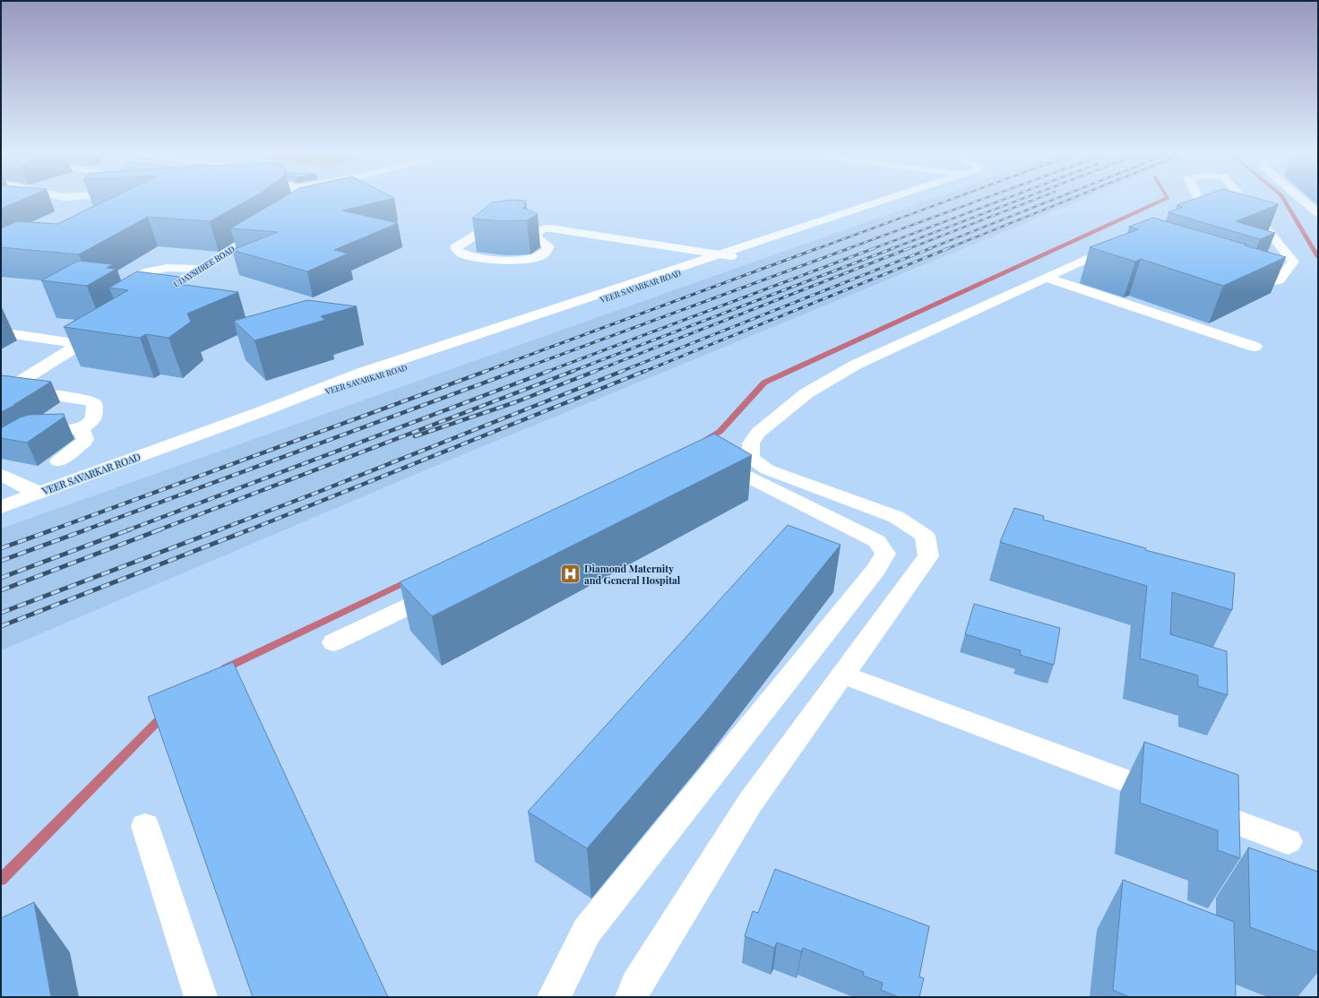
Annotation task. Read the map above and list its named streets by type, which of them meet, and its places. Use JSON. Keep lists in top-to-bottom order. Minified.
{"streets":{"street":["UDAYSHREE ROAD","VEER SAVARKAR ROAD"]},"places":{"hospital":["Diamond Maternity and General Hospital"]}}
